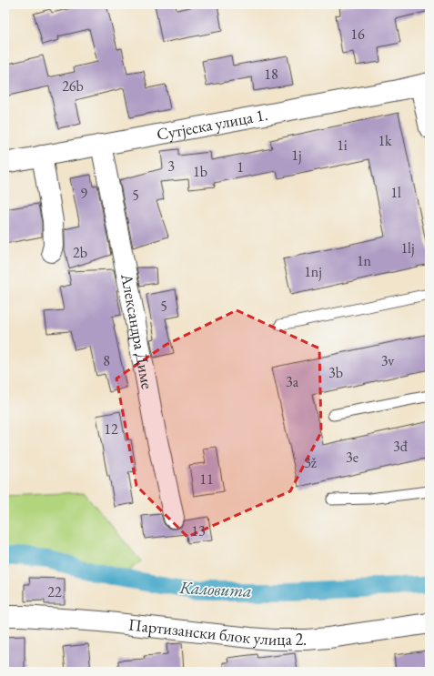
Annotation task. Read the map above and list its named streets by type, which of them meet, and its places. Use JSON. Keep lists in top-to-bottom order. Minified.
{"streets":{"street":["Сутјеска улица 1.","Александра Диме","Партизански блок улица 2."]},"crossings":[["Сутјеска улица 1.","Александра Диме"]],"water":["Каловита"],"house_numbers":["16","18","26b","1k","1i","1j","3","1","1b","1l","9","5","1lj","2b","1n","1nj","5","8","3v","3b","3a","12","3đ","3e","3ž","11","13","22"]}
